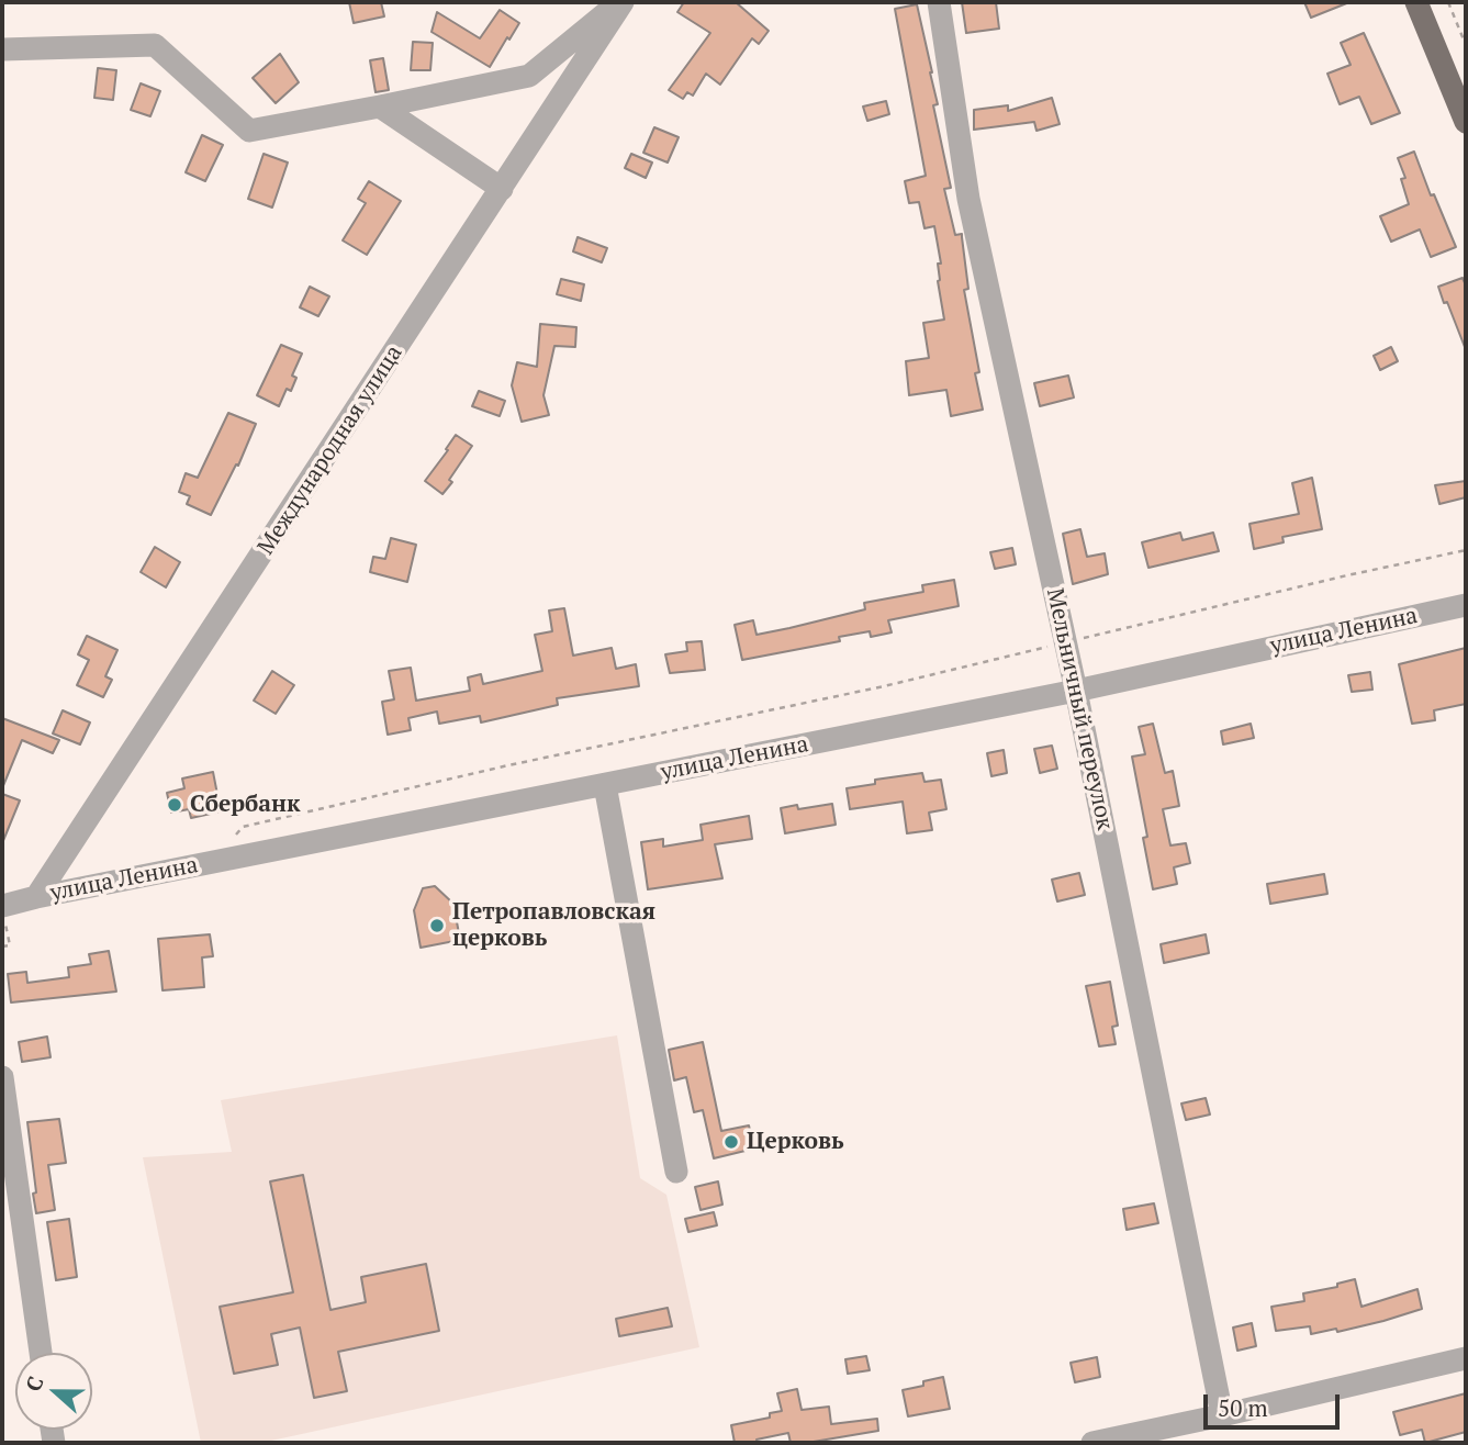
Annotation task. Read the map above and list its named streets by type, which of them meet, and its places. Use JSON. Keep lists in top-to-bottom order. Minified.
{"streets":{"street":["Международная улица","улица Ленина","Мельничный переулок"]},"crossings":[["Международная улица","улица Ленина"],["улица Ленина","Мельничный переулок"]],"places":["Сбербанк","Петропавловская церковь","Церковь"],"scale_bar":"50 m","north":"left"}
